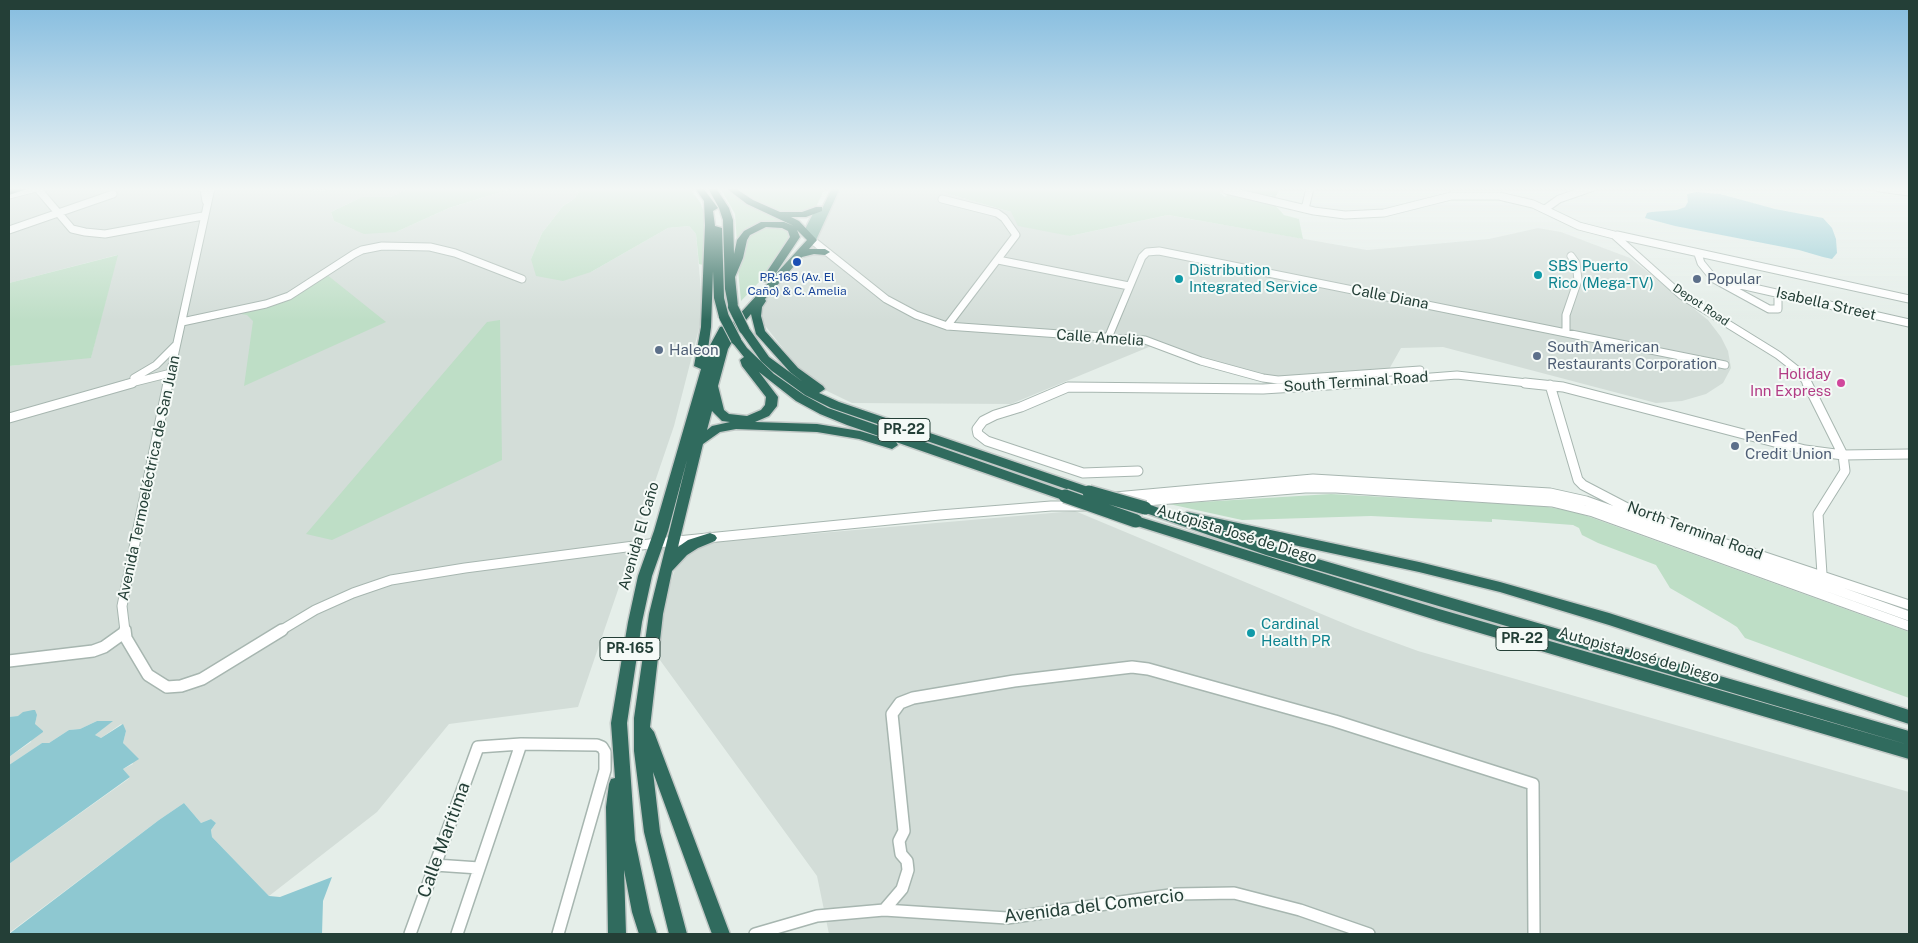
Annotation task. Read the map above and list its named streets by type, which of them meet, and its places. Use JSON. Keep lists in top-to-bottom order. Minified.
{"streets":{"highway":["PR-22","Autopista José de Diego","Avenida El Caño","PR-165"],"street":["Calle Diana","Isabella Street","Depot Road","Calle Amelia","South Terminal Road","Avenida Termoeléctrica de San Juan","North Terminal Road","Calle Marítima","Avenida del Comercio"]},"crossings":[["Calle Diana","Calle Amelia"],["Depot Road","South Terminal Road"],["Calle Amelia","Avenida El Caño"],["South Terminal Road","North Terminal Road"],["Avenida Termoeléctrica de San Juan","Avenida El Caño"]],"places":["PR-165 (Av. El Caño) & C. Amelia","SBS Puerto Rico (Mega-TV)","Distribution Integrated Service","Popular","Haleon","South American Restaurants Corporation","Holiday Inn Express","PenFed Credit Union","Cardinal Health PR"]}
